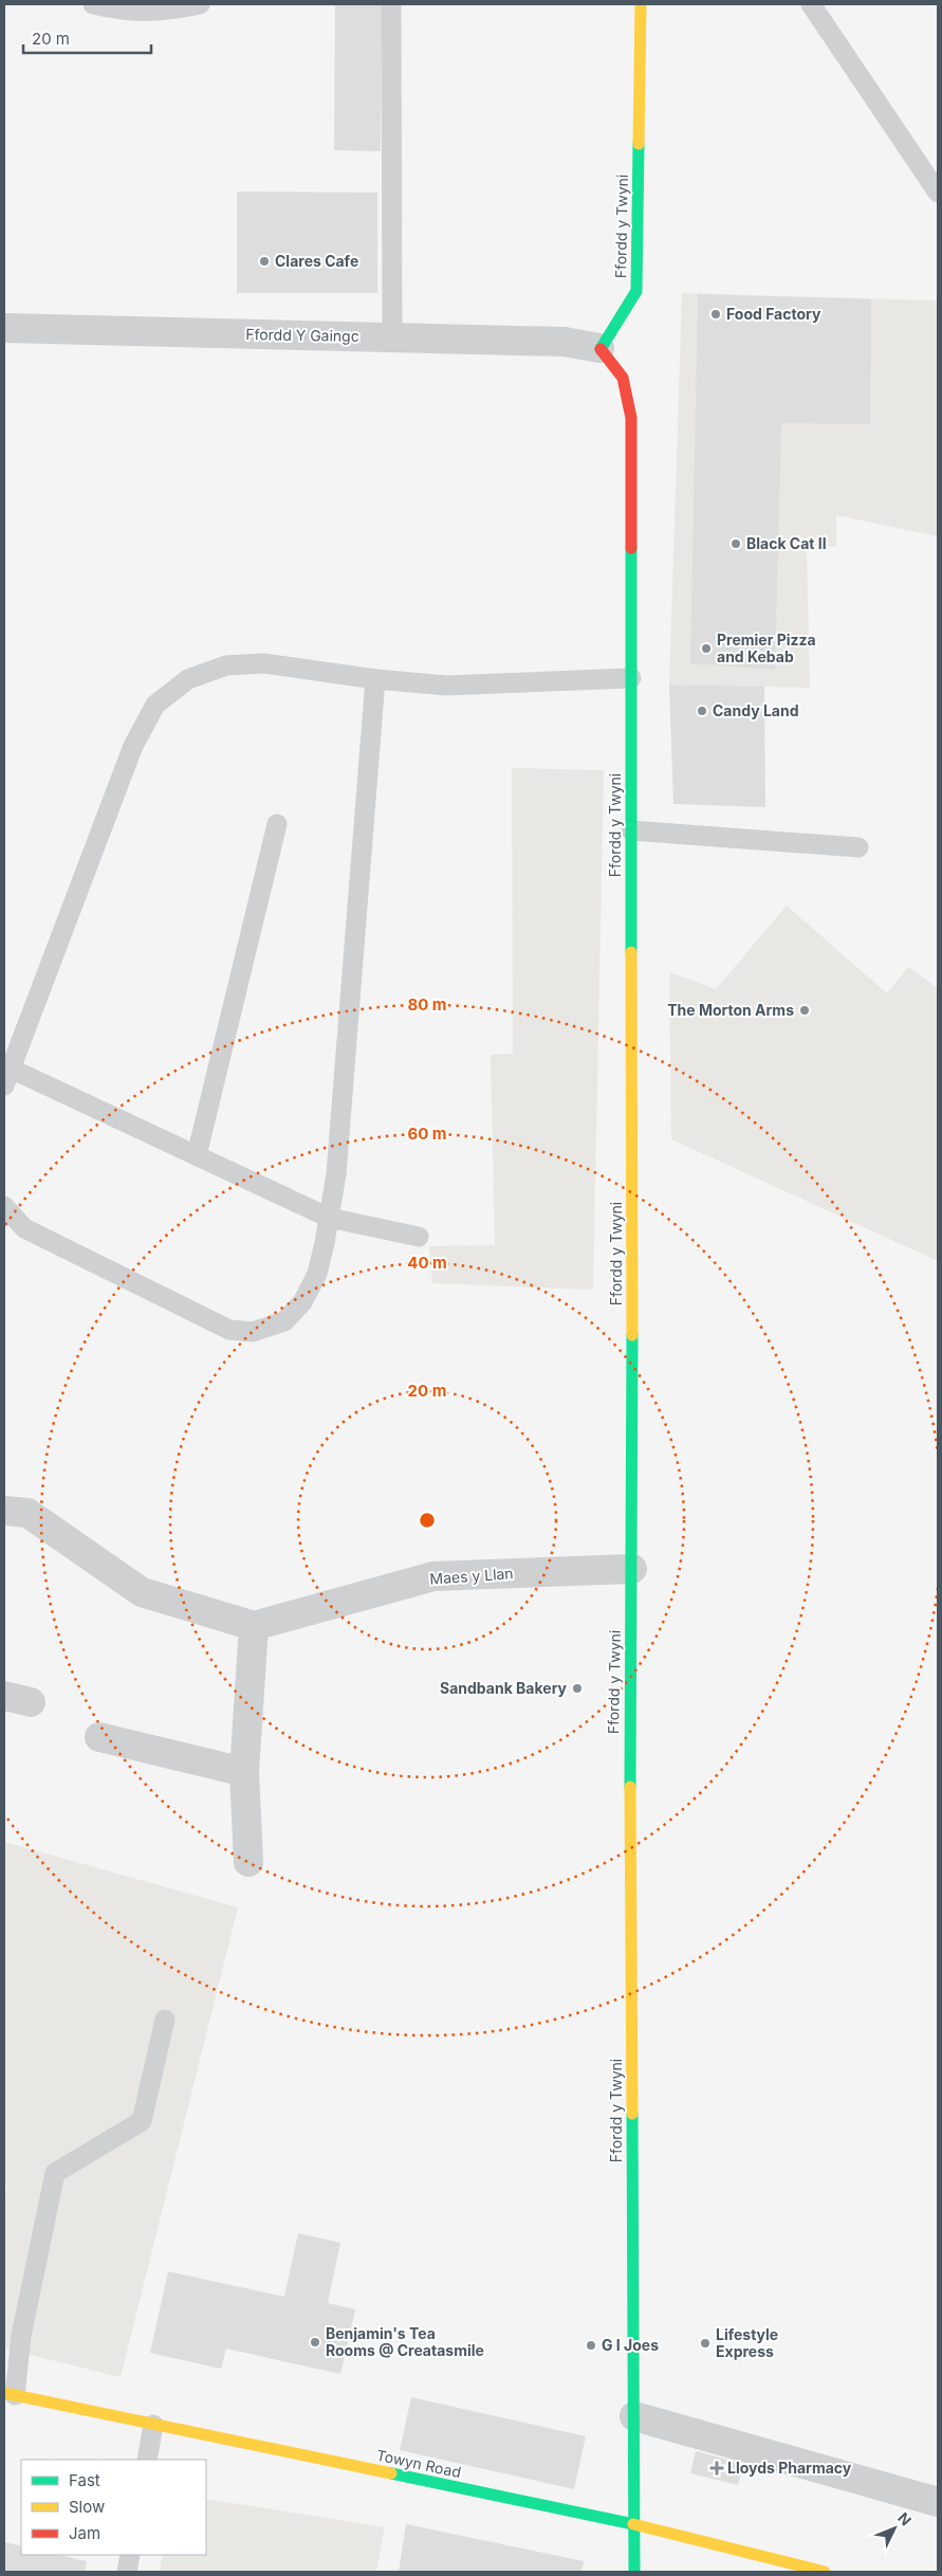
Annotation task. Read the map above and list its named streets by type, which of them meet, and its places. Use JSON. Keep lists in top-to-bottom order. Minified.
{"streets":{"street":["Ffordd y Twyni","Ffordd Y Gaingc","Maes y Llan","Towyn Road"]},"crossings":[["Ffordd y Twyni","Ffordd Y Gaingc"],["Ffordd y Twyni","Maes y Llan"],["Ffordd y Twyni","Towyn Road"]],"places":{"other":["Clares Cafe","Food Factory","Black Cat II","Premier Pizza and Kebab","Candy Land","The Morton Arms","Sandbank Bakery","Benjamin's Tea Rooms @ Creatasmile","Lifestyle Express","G I Joes"],"health":["Lloyds Pharmacy"]},"legend":["Fast","Slow","Jam"],"scale_bar":"20 m","north":"top right","rings":["80 m","60 m","40 m","20 m"]}
